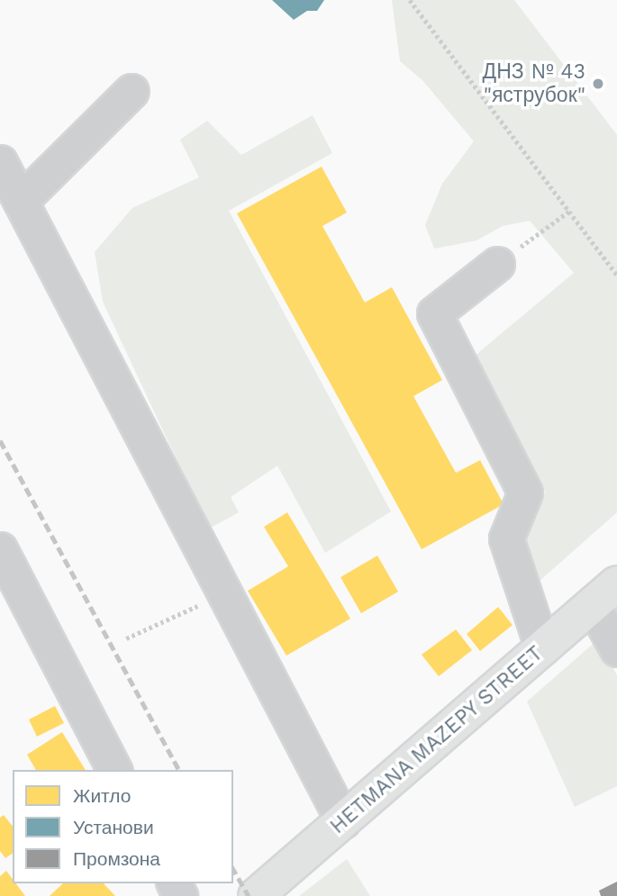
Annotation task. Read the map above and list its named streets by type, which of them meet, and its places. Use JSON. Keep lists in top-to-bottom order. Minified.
{"streets":{"main road":["HETMANA MAZEPY STREET"]},"places":["ДНЗ № 43 \"яструбок\""],"legend":["Житло","Установи","Промзона"]}
